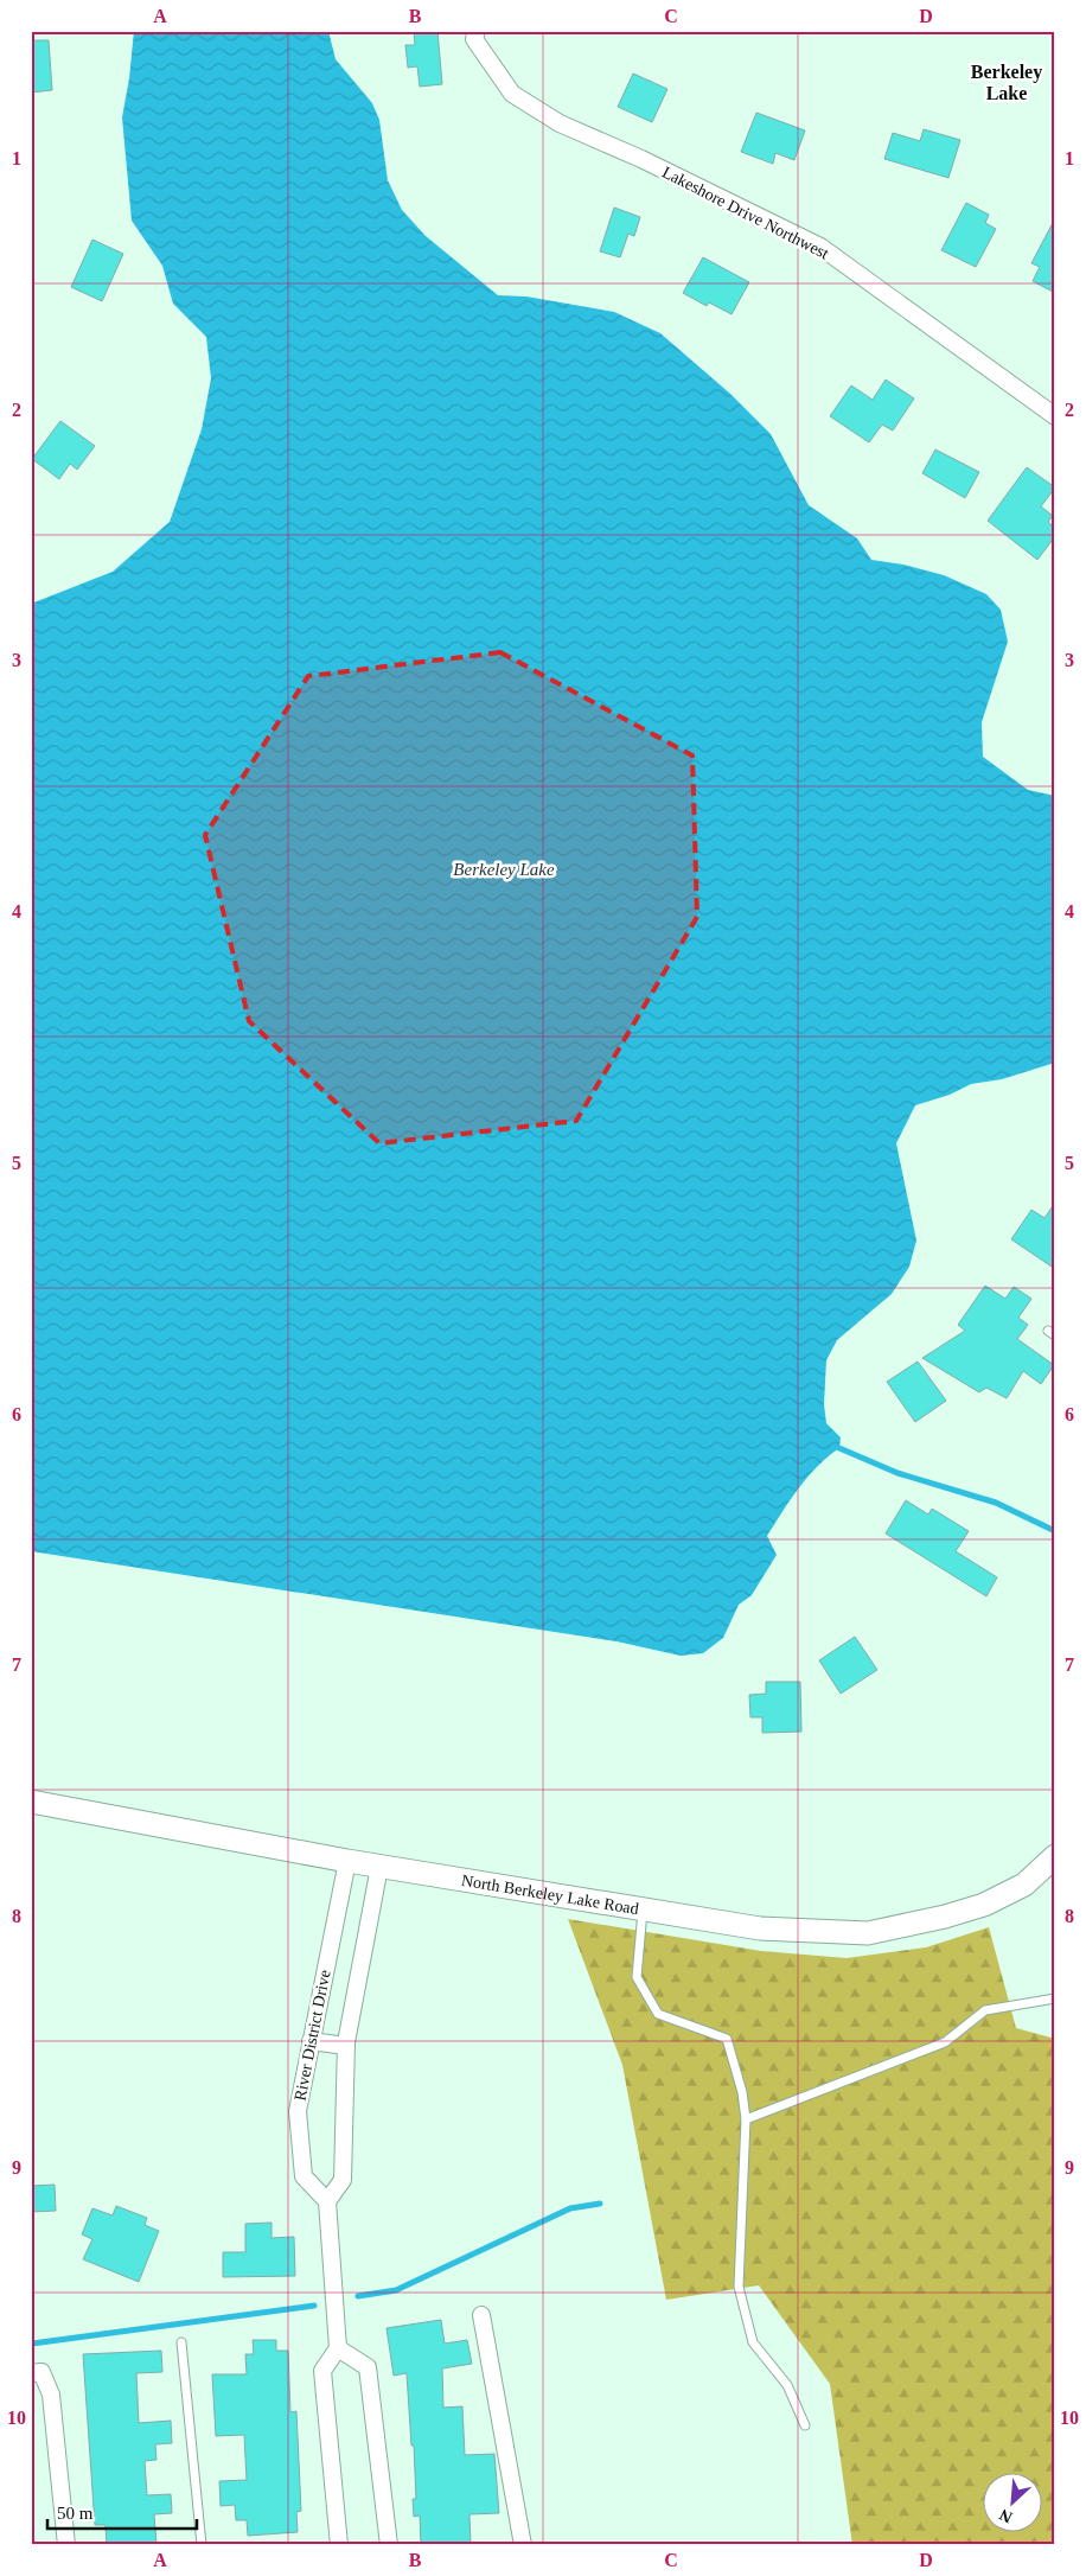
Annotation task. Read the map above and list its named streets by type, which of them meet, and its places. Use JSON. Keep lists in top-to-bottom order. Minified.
{"streets":{"street":["Lakeshore Drive Northwest","North Berkeley Lake Road","River District Drive"]},"crossings":[["North Berkeley Lake Road","River District Drive"]],"districts":["Berkeley Lake"],"water":["Berkeley Lake"],"scale_bar":"50 m","north":"bottom left","grid":{"columns":["A","B","C","D"],"rows":["1","2","3","4","5","6","7","8","9","10"]}}
